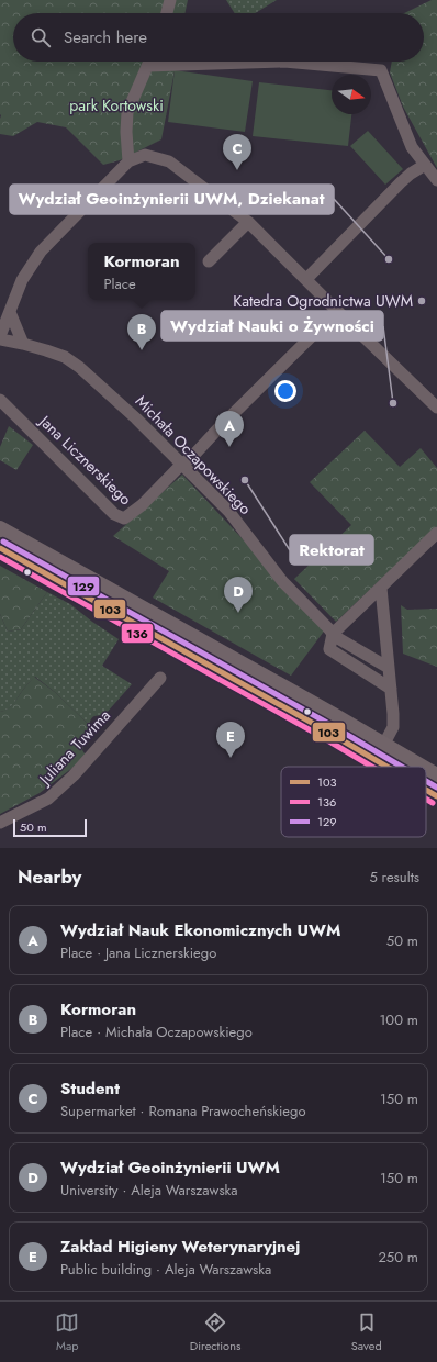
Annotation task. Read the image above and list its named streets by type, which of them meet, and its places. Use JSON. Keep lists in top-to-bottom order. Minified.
{"streets":{"street":["Michała Oczapowskiego","Jana Licznerskiego","Juliana Tuwima"]},"crossings":[["Michała Oczapowskiego","Jana Licznerskiego"]],"parks":["park Kortowski"],"places":["Wydział Geoinżynierii UWM, Dziekanat","Katedra Ogrodnictwa UWM","Wydział Nauki o Żywności","Rektorat"],"lines":["transit line 129","transit line 103","transit line 136"],"legend":["103","136","129"],"scale_bar":"50 m","north":"right","page":{"search":"Search here","pins":["C","B","A","D","E"],"popup":["Kormoran","Place"],"scale":"50 m","heading":["Nearby","5 results"],"list":[{"mark":"A","name":"Wydział Nauk Ekonomicznych UWM","note":"Place · Jana Licznerskiego","value":"50 m"},{"mark":"B","name":"Kormoran","note":"Place · Michała Oczapowskiego","value":"100 m"},{"mark":"C","name":"Student","note":"Supermarket · Romana Prawocheńskiego","value":"150 m"},{"mark":"D","name":"Wydział Geoinżynierii UWM","note":"University · Aleja Warszawska","value":"150 m"},{"mark":"E","name":"Zakład Higieny Weterynaryjnej","note":"Public building · Aleja Warszawska","value":"250 m"}],"nav":["Map","Directions","Saved"]}}
